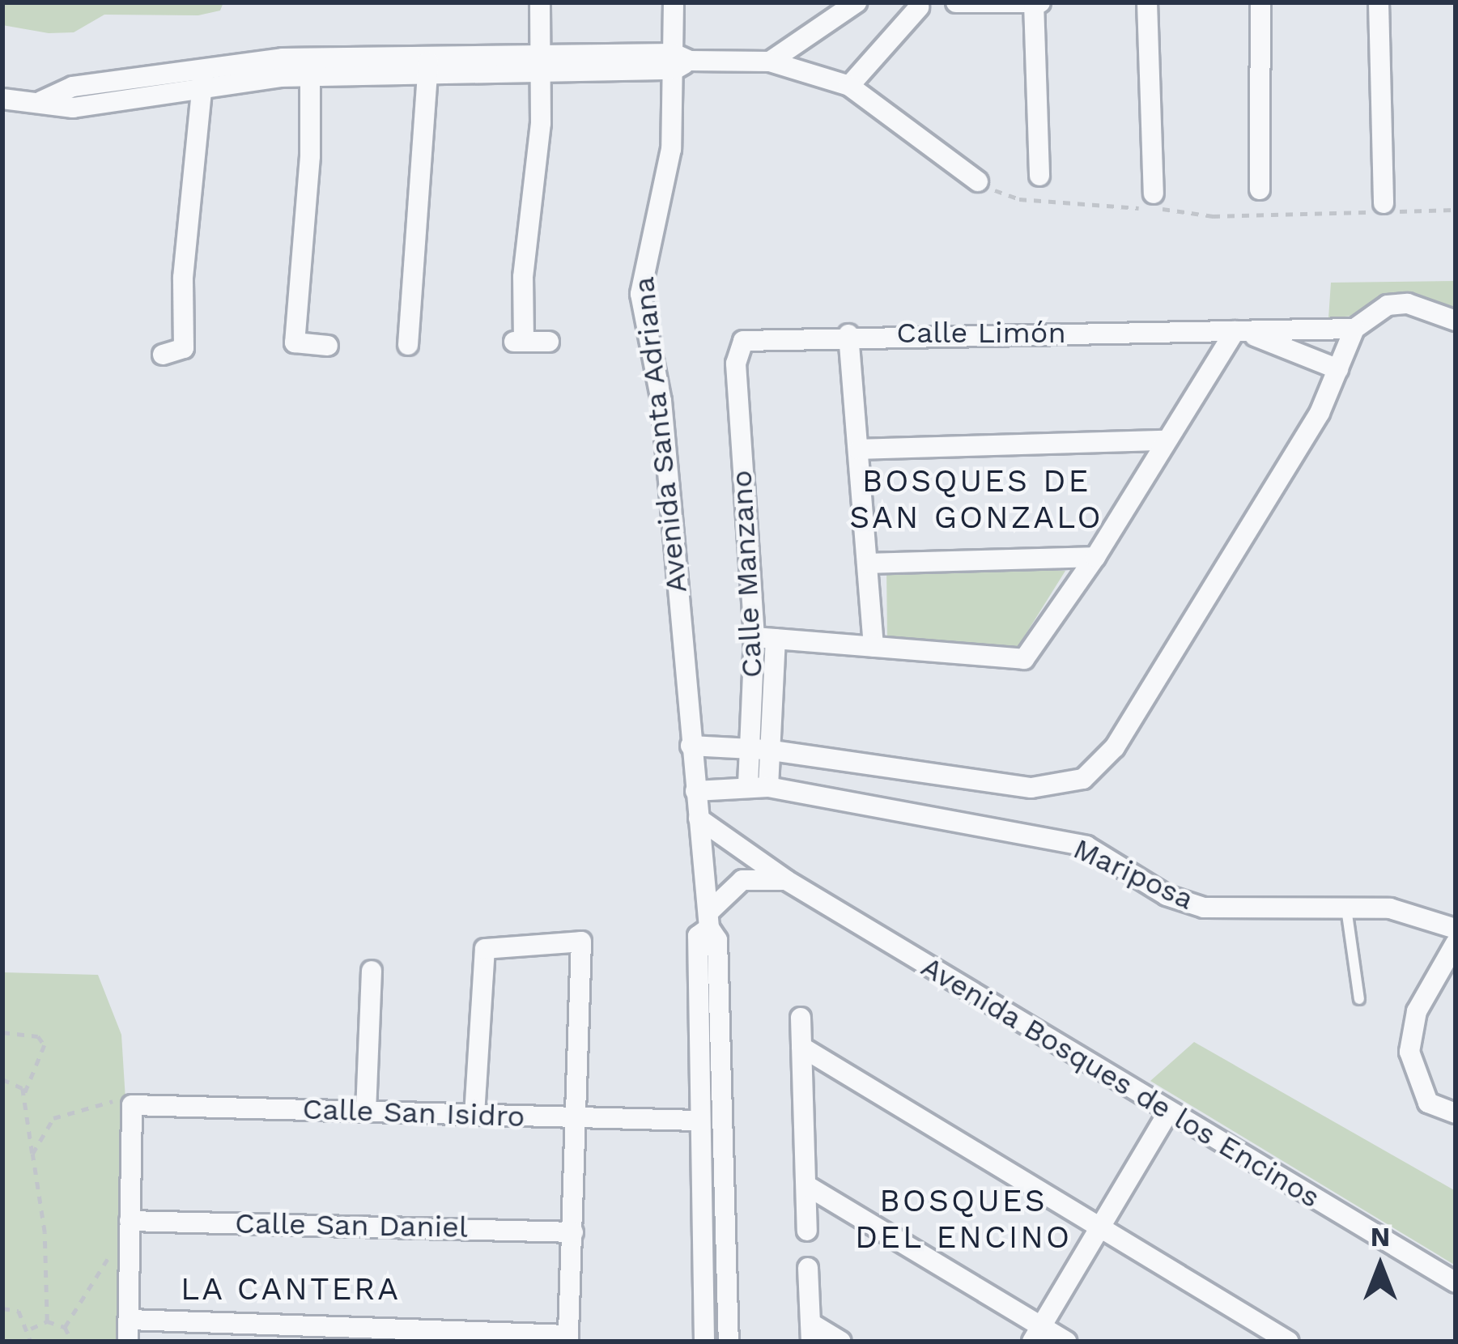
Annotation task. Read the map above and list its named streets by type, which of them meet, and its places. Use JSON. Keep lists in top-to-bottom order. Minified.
{"streets":{"street":["Calle Limón","Avenida Santa Adriana","Calle Manzano","Mariposa","Avenida Bosques de los Encinos","Calle San Isidro","Calle San Daniel"]},"crossings":[["Calle Limón","Calle Manzano"],["Avenida Santa Adriana","Mariposa"],["Avenida Santa Adriana","Avenida Bosques de los Encinos"],["Avenida Santa Adriana","Calle San Isidro"],["Calle Manzano","Mariposa"]],"districts":["BOSQUES DE SAN GONZALO","BOSQUES DEL ENCINO","LA CANTERA"],"north":"top"}
